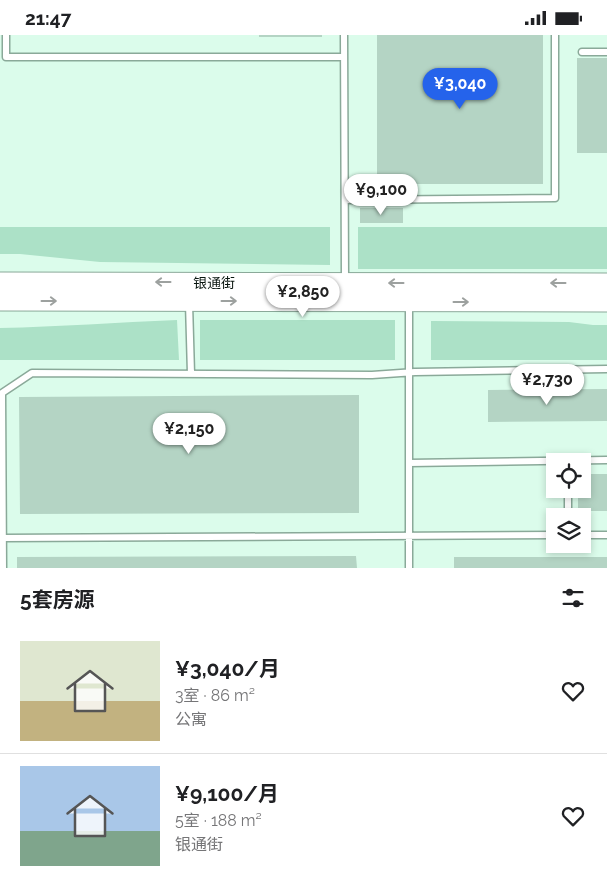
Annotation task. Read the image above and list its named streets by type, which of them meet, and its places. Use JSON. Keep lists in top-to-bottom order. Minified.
{"streets":{"street":["银通街"]},"page":{"status":"21:47","price":["¥3,040","¥9,100","¥2,850","¥2,730","¥2,150"],"heading":"5套房源","list":[{"name":"¥3,040/月","note":"3室 · 86 m² · 公寓"},{"name":"¥9,100/月","note":"5室 · 188 m² · 银通街"}]}}
